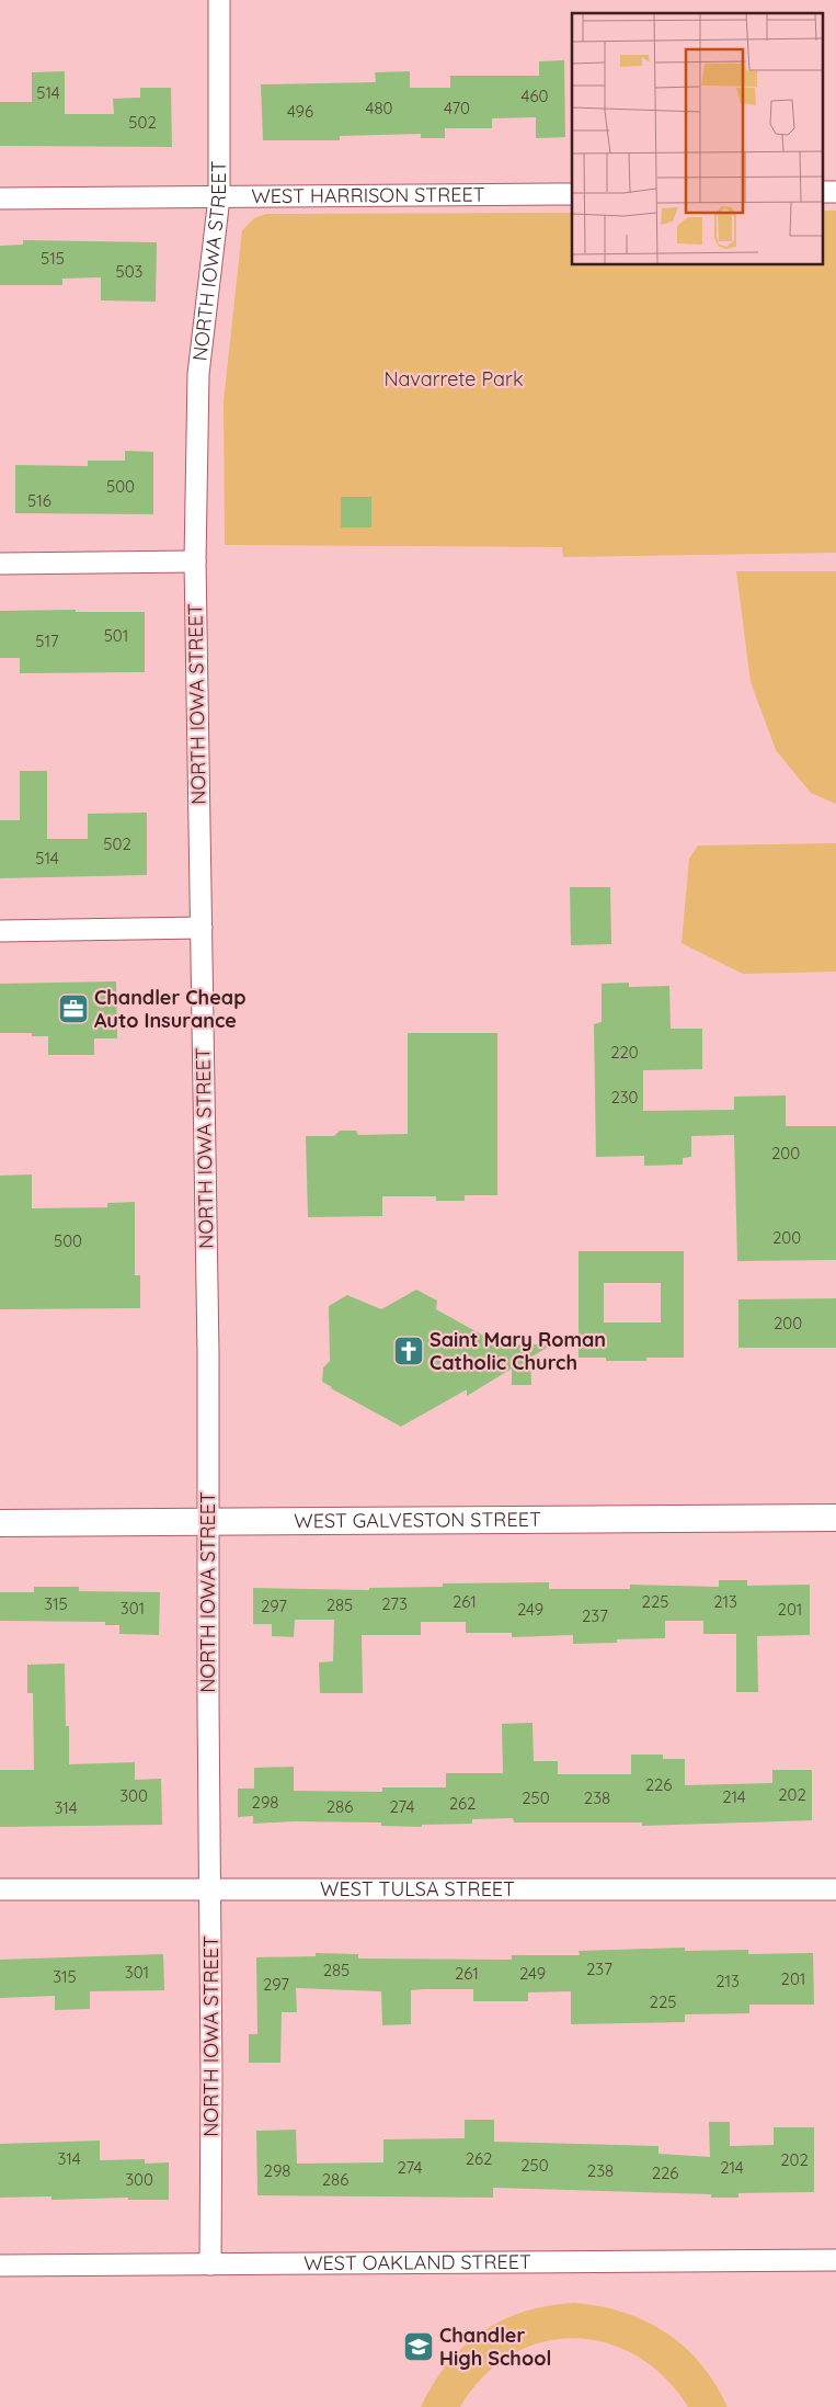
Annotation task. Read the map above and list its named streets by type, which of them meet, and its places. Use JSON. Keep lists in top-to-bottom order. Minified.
{"streets":{"street":["WEST HARRISON STREET","NORTH IOWA STREET","WEST GALVESTON STREET","WEST TULSA STREET","WEST OAKLAND STREET"]},"crossings":[["WEST HARRISON STREET","NORTH IOWA STREET"],["NORTH IOWA STREET","WEST GALVESTON STREET"],["NORTH IOWA STREET","WEST TULSA STREET"],["NORTH IOWA STREET","WEST OAKLAND STREET"]],"parks":["Navarrete Park"],"places":{"office":["Chandler Cheap Auto Insurance"],"church":["Saint Mary Roman Catholic Church"],"school or university":["Chandler High School"]},"house_numbers":["514","460","480","470","496","502","515","503","500","516","501","517","502","514","220","230","200","200","500","200","261","225","213","315","273","285","297","301","249","201","237","226","202","300","214","250","238","298","262","286","274","314","237","285","301","261","249","315","201","213","297","225","314","262","202","250","274","214","298","238","226","300","286"]}
